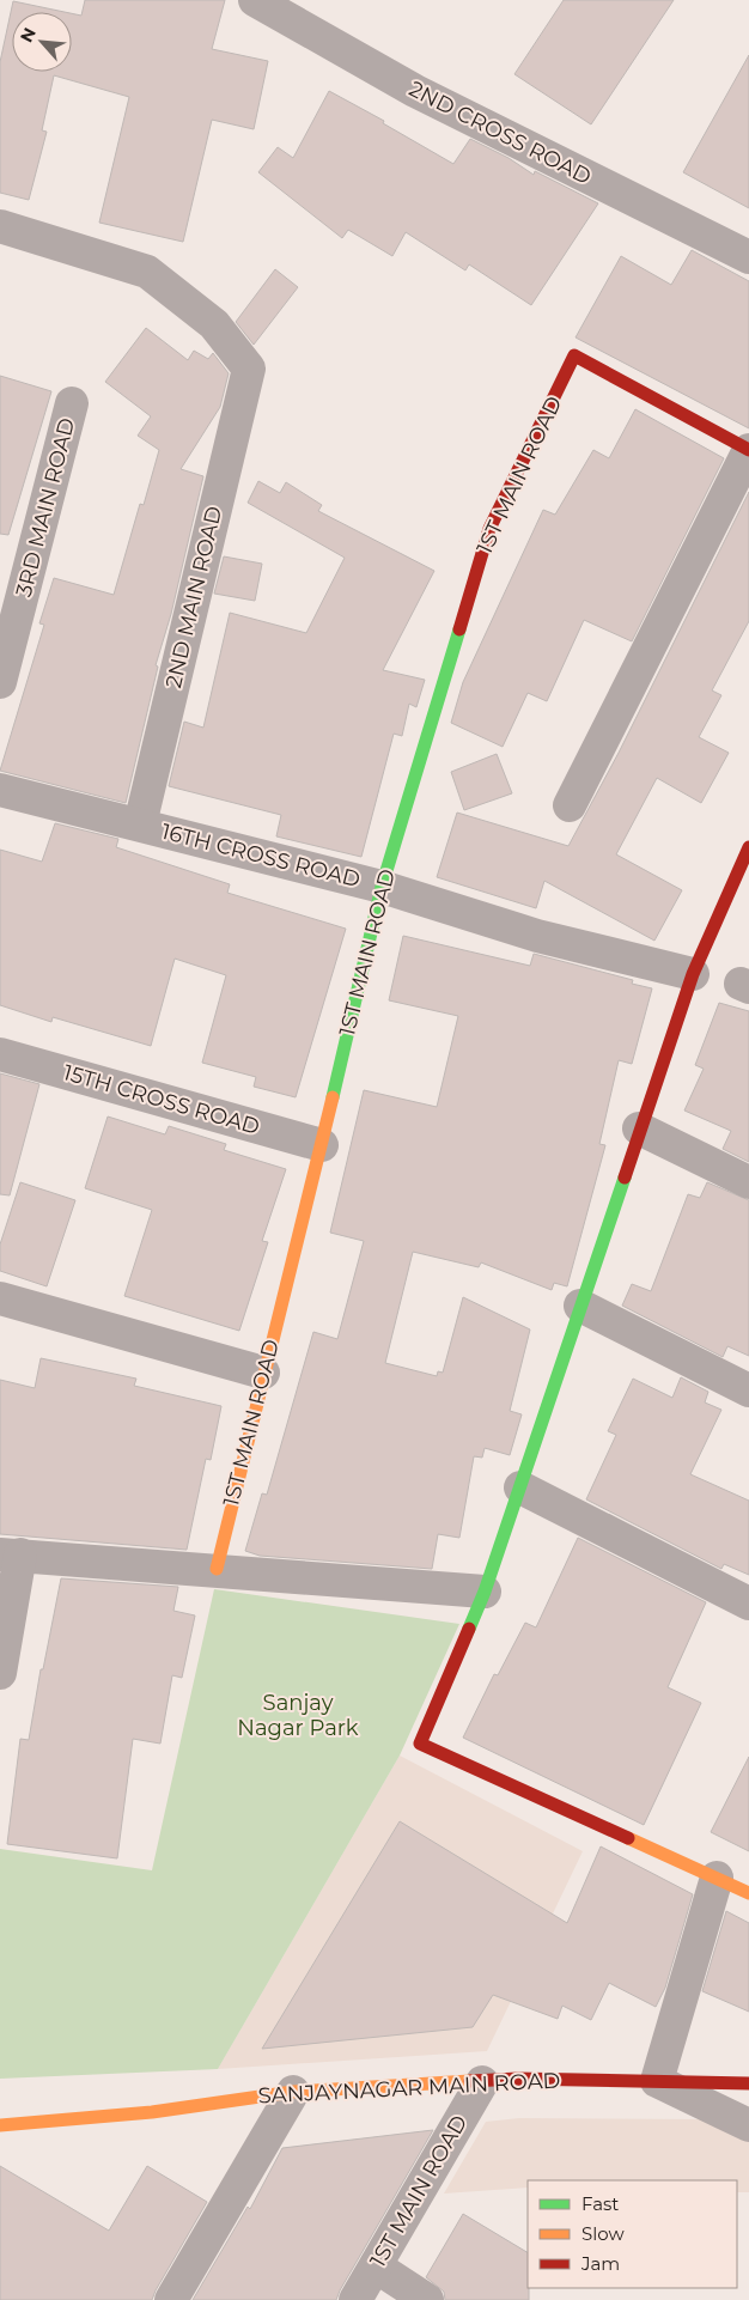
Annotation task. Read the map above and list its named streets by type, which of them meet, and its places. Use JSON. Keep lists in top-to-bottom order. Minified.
{"streets":{"street":["2ND CROSS ROAD","1ST MAIN ROAD","3RD MAIN ROAD","2ND MAIN ROAD","16TH CROSS ROAD","15TH CROSS ROAD","SANJAYNAGAR MAIN ROAD"]},"crossings":[["1ST MAIN ROAD","16TH CROSS ROAD"],["1ST MAIN ROAD","15TH CROSS ROAD"],["1ST MAIN ROAD","SANJAYNAGAR MAIN ROAD"],["2ND MAIN ROAD","16TH CROSS ROAD"]],"parks":["Sanjay Nagar Park"],"legend":["Fast","Slow","Jam"],"north":"top left"}
